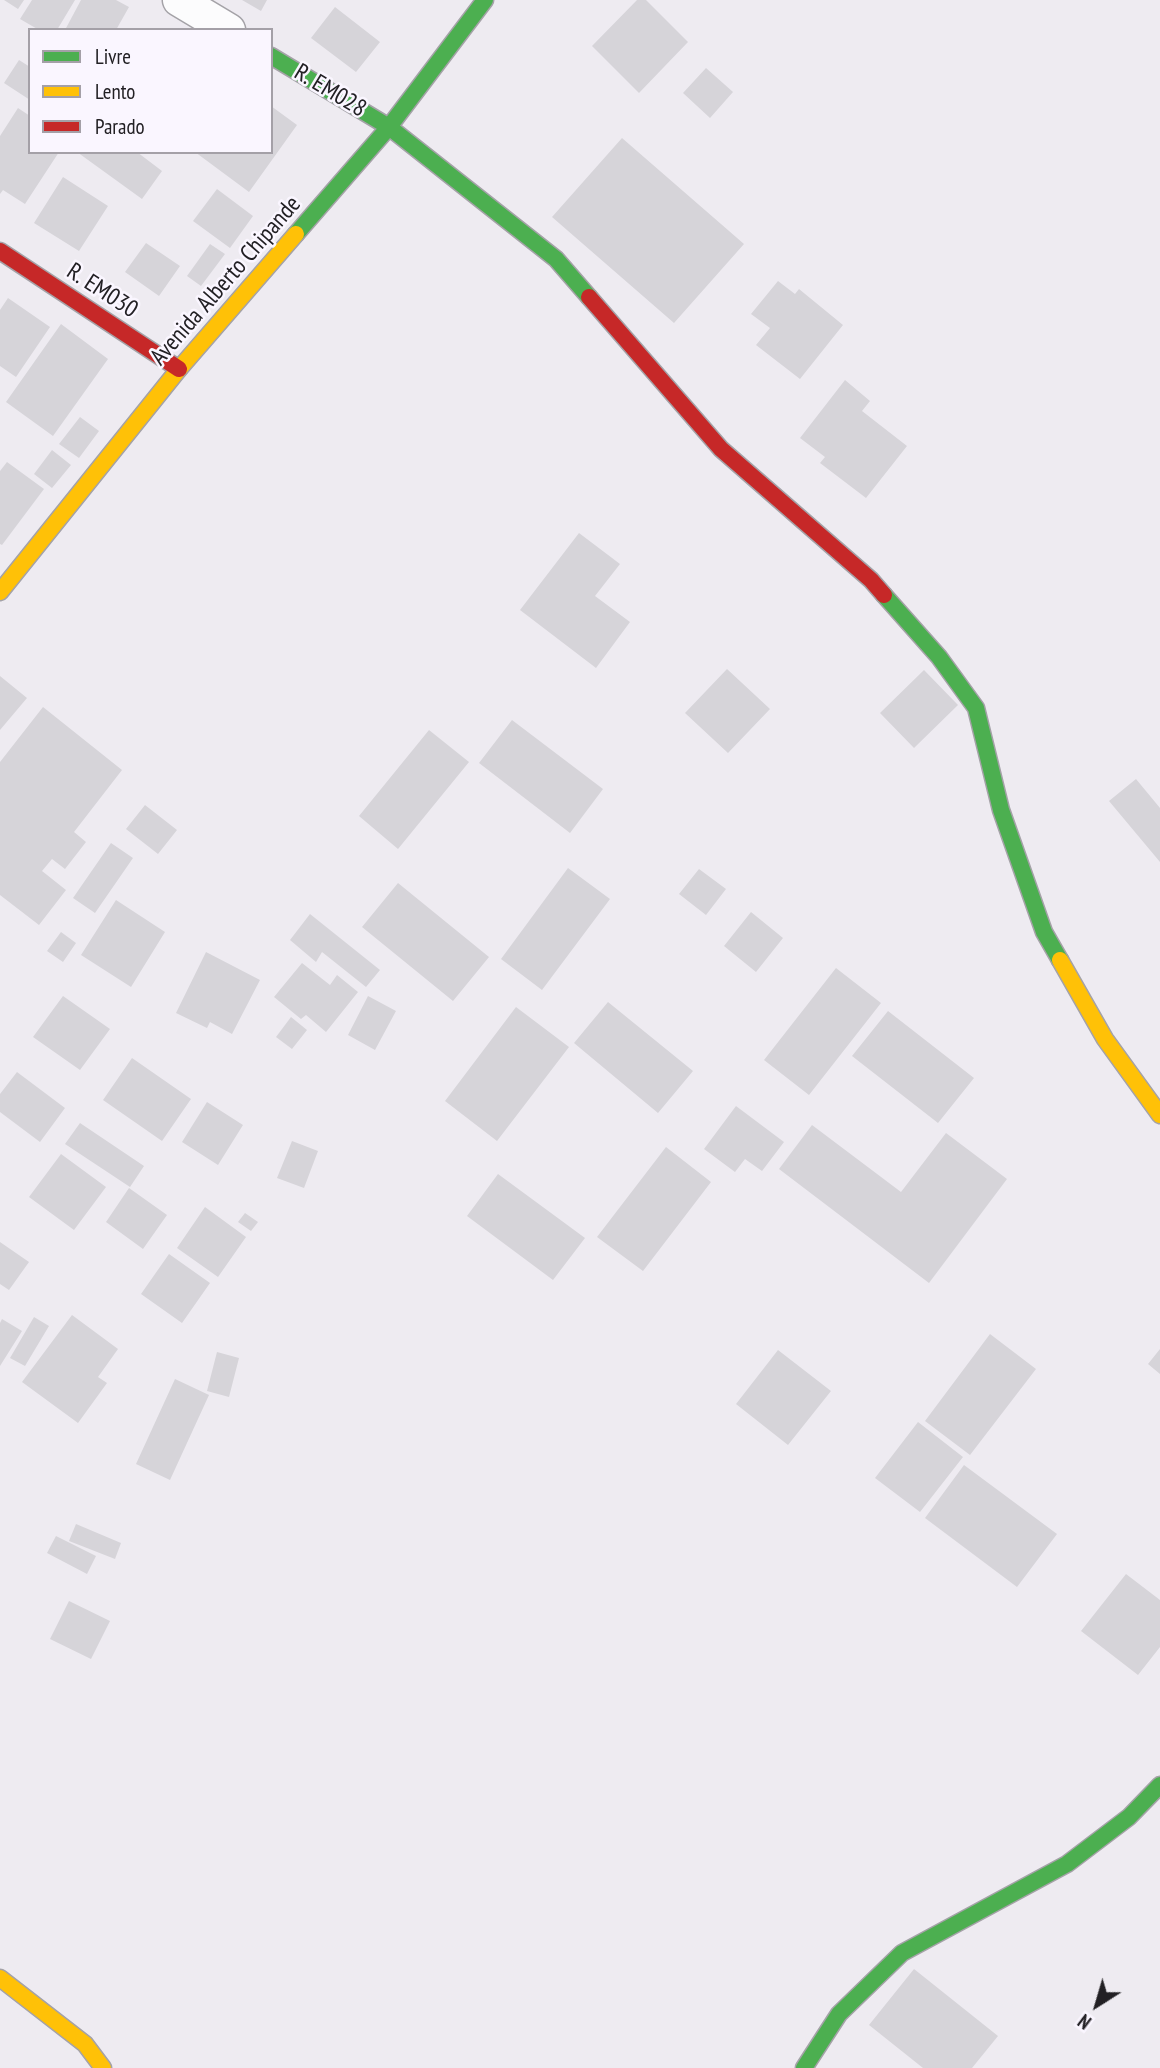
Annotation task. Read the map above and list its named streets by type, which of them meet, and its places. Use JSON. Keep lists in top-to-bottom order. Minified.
{"streets":{"street":["R. EM028","Avenida Alberto Chipande","R. EM030"]},"crossings":[["R. EM028","Avenida Alberto Chipande"],["Avenida Alberto Chipande","R. EM030"]],"legend":["Livre","Lento","Parado"],"north":"bottom left"}
